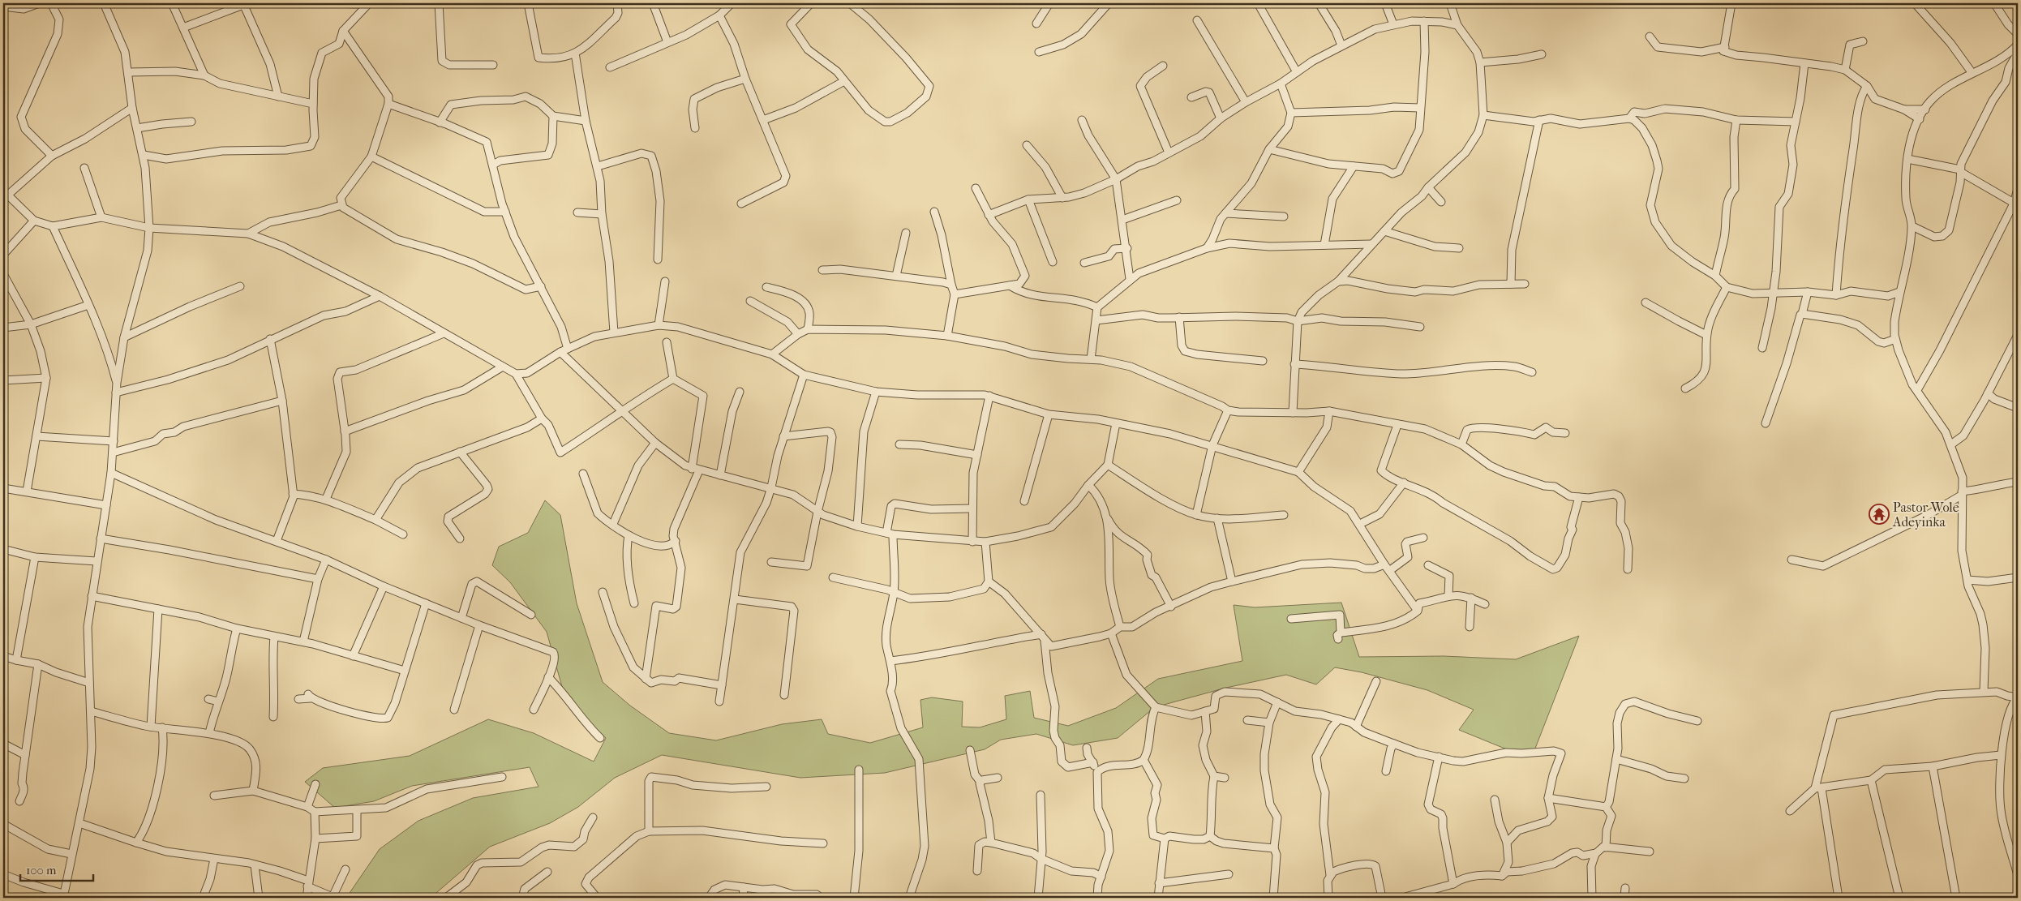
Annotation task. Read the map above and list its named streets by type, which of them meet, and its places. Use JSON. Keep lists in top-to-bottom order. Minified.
{"places":{"temple":["Pastor Wole Adeyinka"]},"scale_bar":"100 m"}
